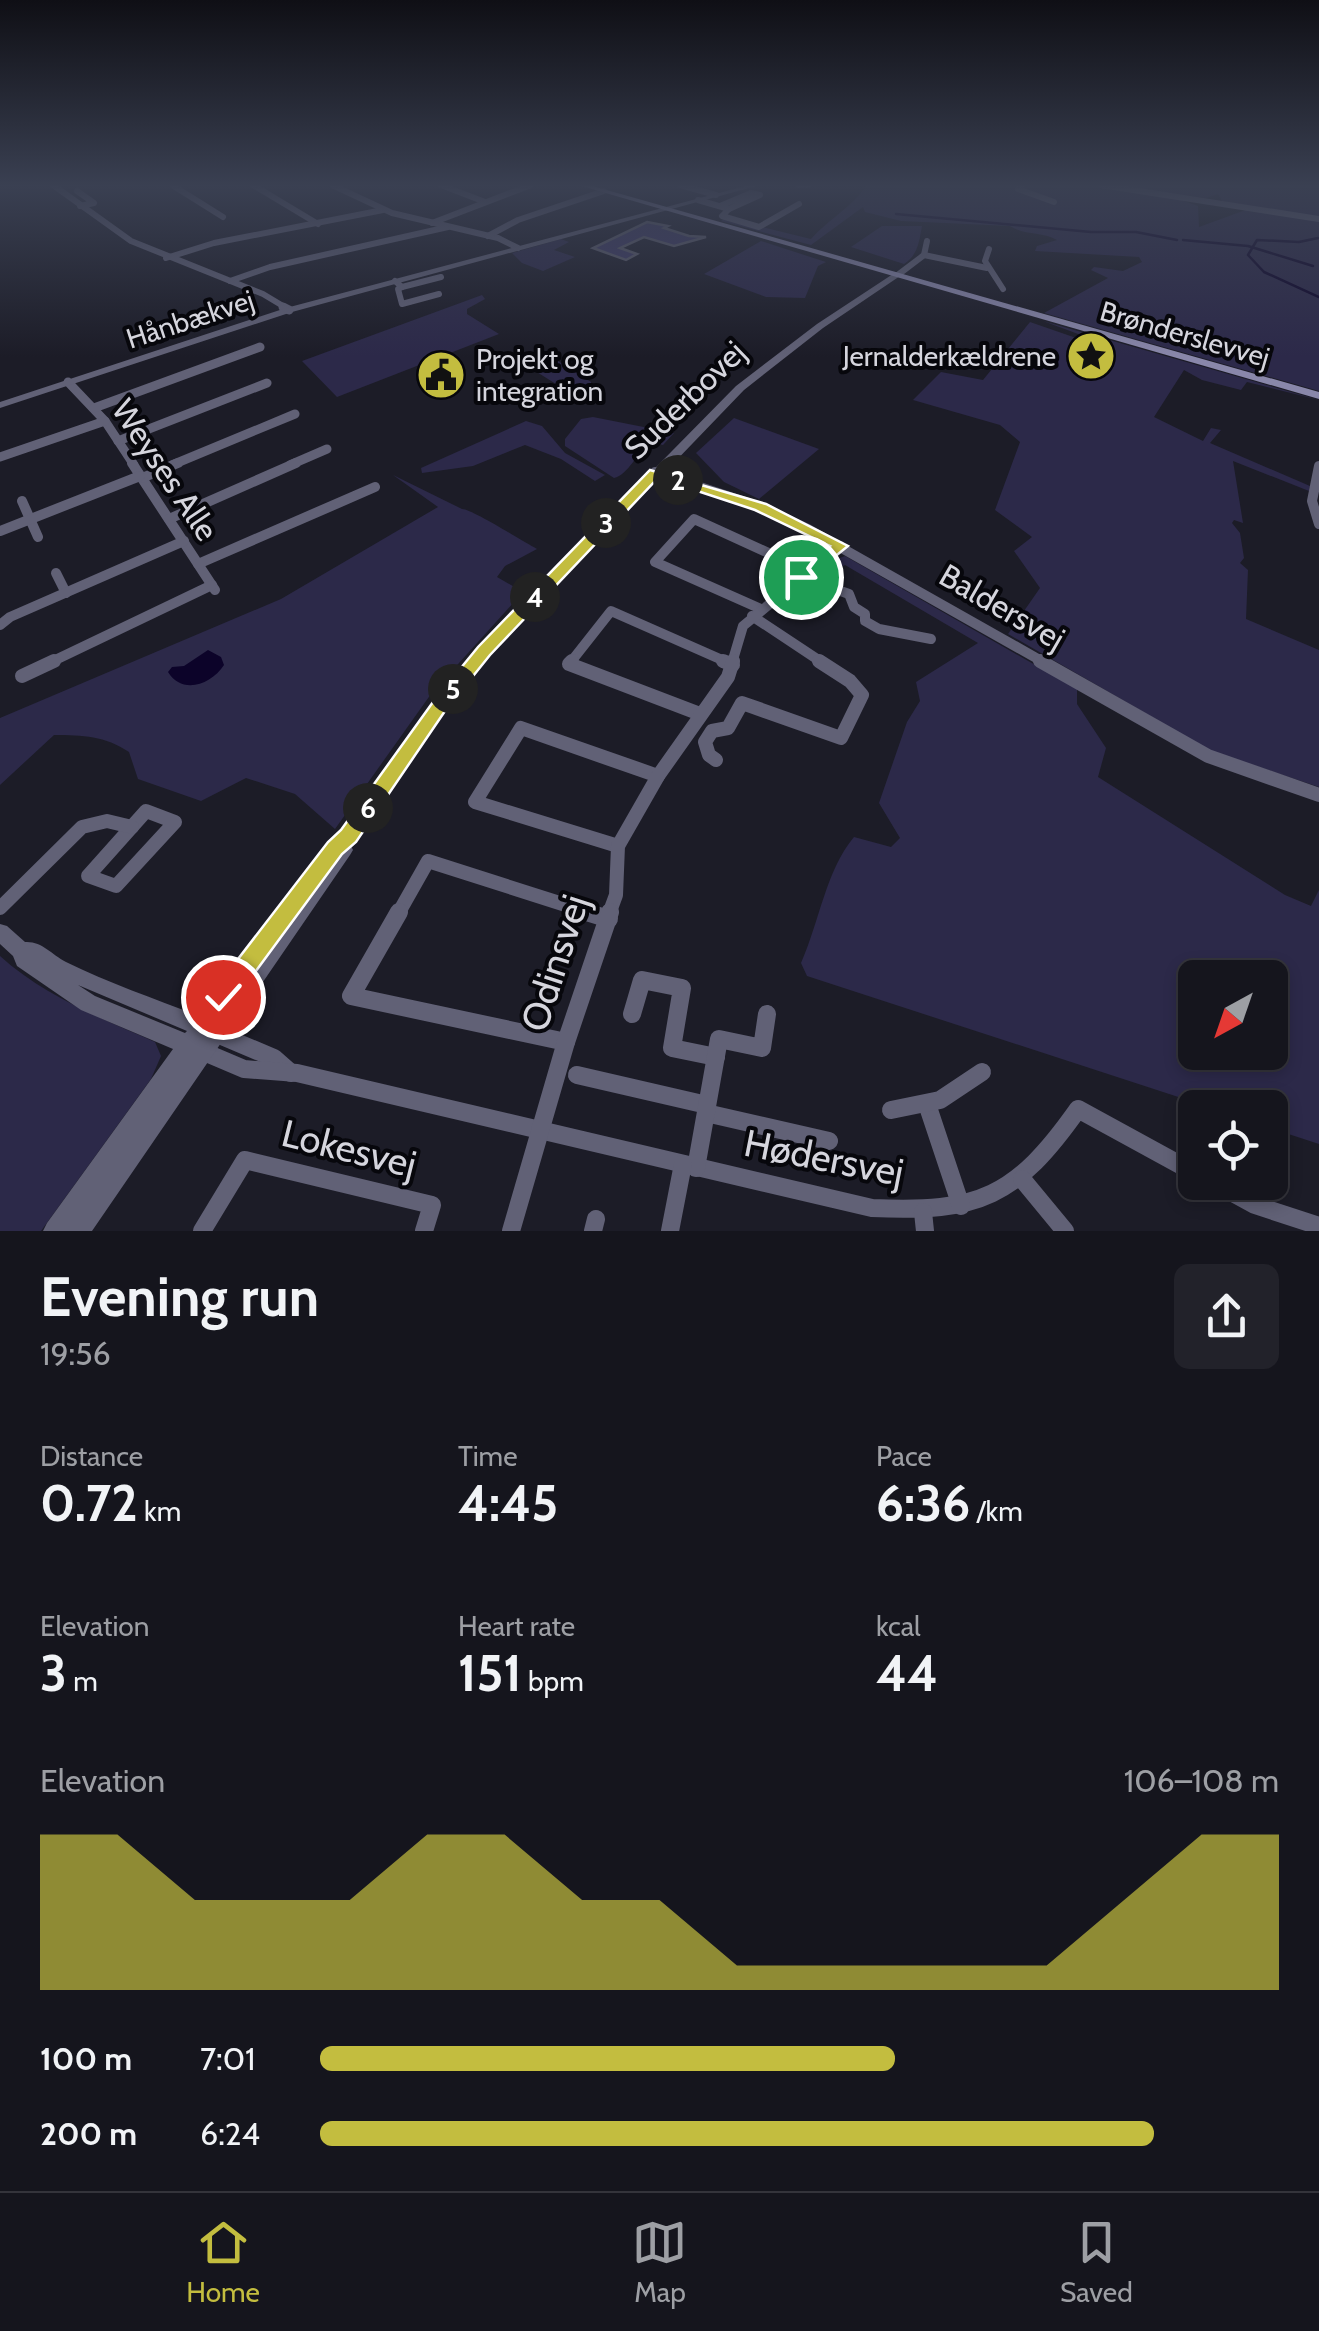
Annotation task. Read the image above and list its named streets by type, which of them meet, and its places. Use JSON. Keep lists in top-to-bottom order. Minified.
{"streets":{"main road":["Brønderslevvej"],"street":["Hånbækvej","Suderbovej","Weyses Alle","Baldersvej","Odinsvej","Lokesvej","Hødersvej"]},"crossings":[["Hånbækvej","Weyses Alle"],["Brønderslevvej","Suderbovej"],["Suderbovej","Baldersvej"],["Suderbovej","Hødersvej"],["Baldersvej","Odinsvej"],["Odinsvej","Hødersvej"]],"places":{"place":["Jernalderkældrene"],"public building":["Projekt og integration"]},"north":"bottom left","page":{"pins":["2","3","4","5","6"],"heading":["Evening run","19:56"],"stats":[["Distance","0.72 km"],["Time","4:45"],["Pace","6:36 /km"],["Elevation","3 m"],["Heart rate","151 bpm"],["kcal","44"]],"chart":["Elevation","106–108 m"],"list":[{"name":"100 m","note":"7:01"},{"name":"200 m","note":"6:24"}],"tabs":["Home","Map","Saved"]}}
